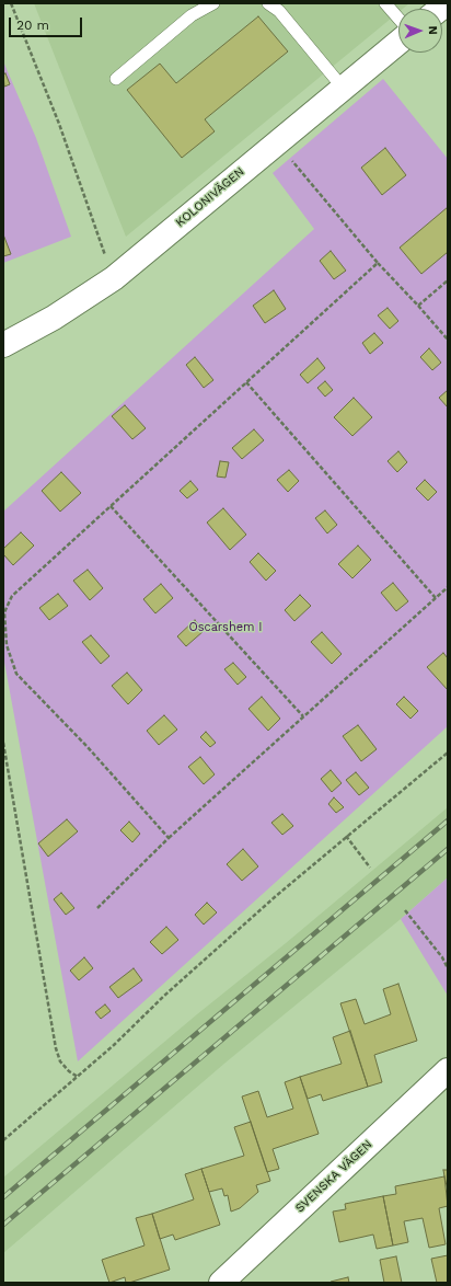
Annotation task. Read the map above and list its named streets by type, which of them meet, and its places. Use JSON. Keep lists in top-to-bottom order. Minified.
{"streets":{"street":["KOLONIVÄGEN","SVENSKA VÄGEN"]},"parks":["Oscarshem I"],"scale_bar":"20 m","north":"right"}
